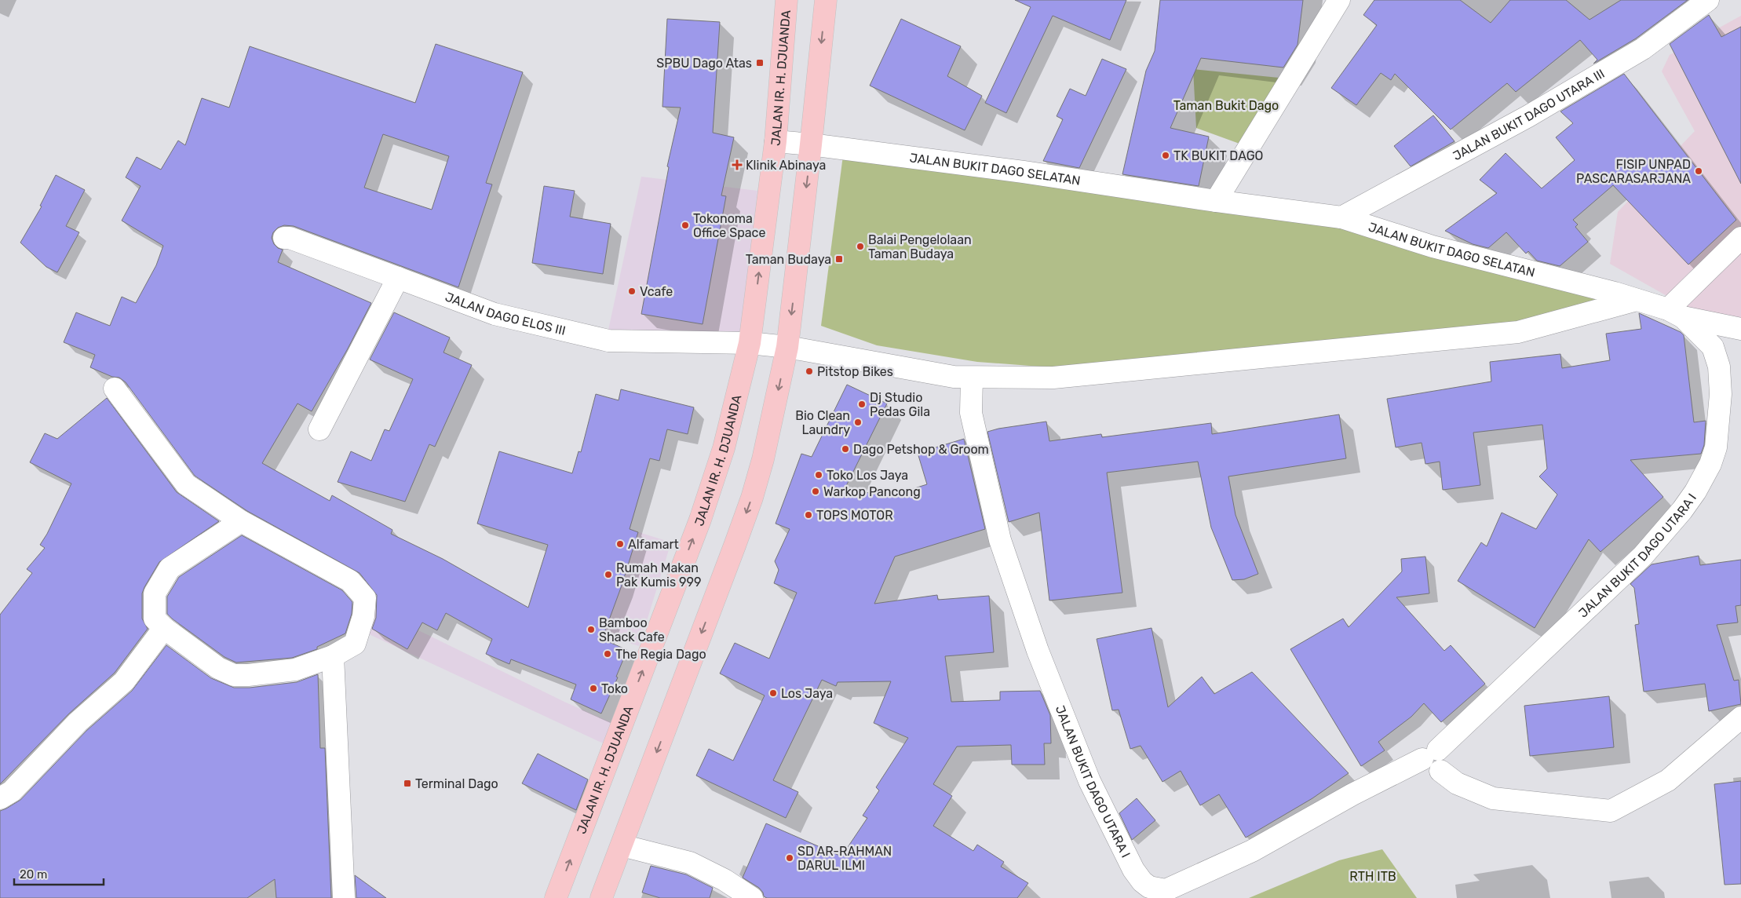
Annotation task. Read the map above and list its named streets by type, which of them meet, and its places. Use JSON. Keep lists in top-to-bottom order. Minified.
{"streets":{"main road":["JALAN IR. H. DJUANDA"],"street":["JALAN BUKIT DAGO UTARA III","JALAN BUKIT DAGO SELATAN","JALAN DAGO ELOS III","JALAN BUKIT DAGO UTARA I"]},"crossings":[["JALAN IR. H. DJUANDA","JALAN BUKIT DAGO SELATAN"],["JALAN IR. H. DJUANDA","JALAN DAGO ELOS III"],["JALAN BUKIT DAGO UTARA III","JALAN BUKIT DAGO SELATAN"],["JALAN BUKIT DAGO SELATAN","JALAN DAGO ELOS III"],["JALAN BUKIT DAGO SELATAN","JALAN BUKIT DAGO UTARA I"],["JALAN DAGO ELOS III","JALAN BUKIT DAGO UTARA I"]],"parks":["Taman Bukit Dago","RTH ITB"],"places":{"transit":["SPBU Dago Atas","Taman Budaya","Terminal Dago"],"other":["TK BUKIT DAGO","FISIP UNPAD PASCARASARJANA","Tokonoma Office Space","Balai Pengelolaan Taman Budaya","Vcafe","Pitstop Bikes","Dj Studio Pedas Gila","Bio Clean Laundry","Dago Petshop & Groom","Toko Los Jaya","Warkop Pancong","TOPS MOTOR","Alfamart","Rumah Makan Pak Kumis 999","Bamboo Shack Cafe","The Regia Dago","Toko","Los Jaya","SD AR-RAHMAN DARUL ILMI"],"health":["Klinik Abinaya"]},"scale_bar":"20 m"}
